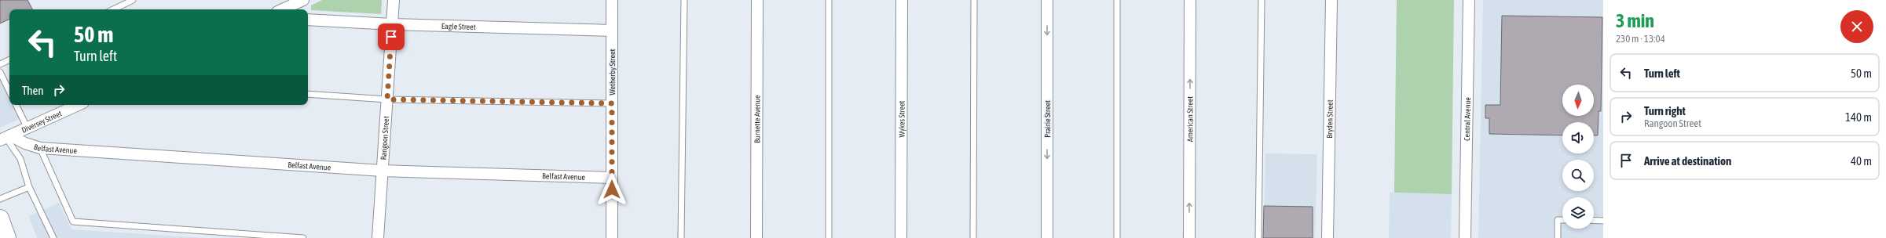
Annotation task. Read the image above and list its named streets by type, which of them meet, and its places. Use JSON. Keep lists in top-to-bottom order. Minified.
{"streets":{"street":["Eagle Street","Wetherby Street","Burnette Avenue","Wykes Street","Prairie Street","American Street","Bryden Street","Central Avenue","Diversey Street","Rangoon Street","Belfast Avenue"]},"crossings":[["Eagle Street","Wetherby Street"],["Eagle Street","Rangoon Street"],["Wetherby Street","Belfast Avenue"],["Diversey Street","Belfast Avenue"],["Rangoon Street","Belfast Avenue"]],"one_way":["Prairie Street","American Street"],"north":"bottom","page":{"heading":["3 min","230 m · 13:04"],"turn":["50 m","Turn left"],"list":[{"name":"Turn left","value":"50 m"},{"name":"Turn right","note":"Rangoon Street","value":"140 m"},{"name":"Arrive at destination","value":"40 m"}],"then":"Then"}}
